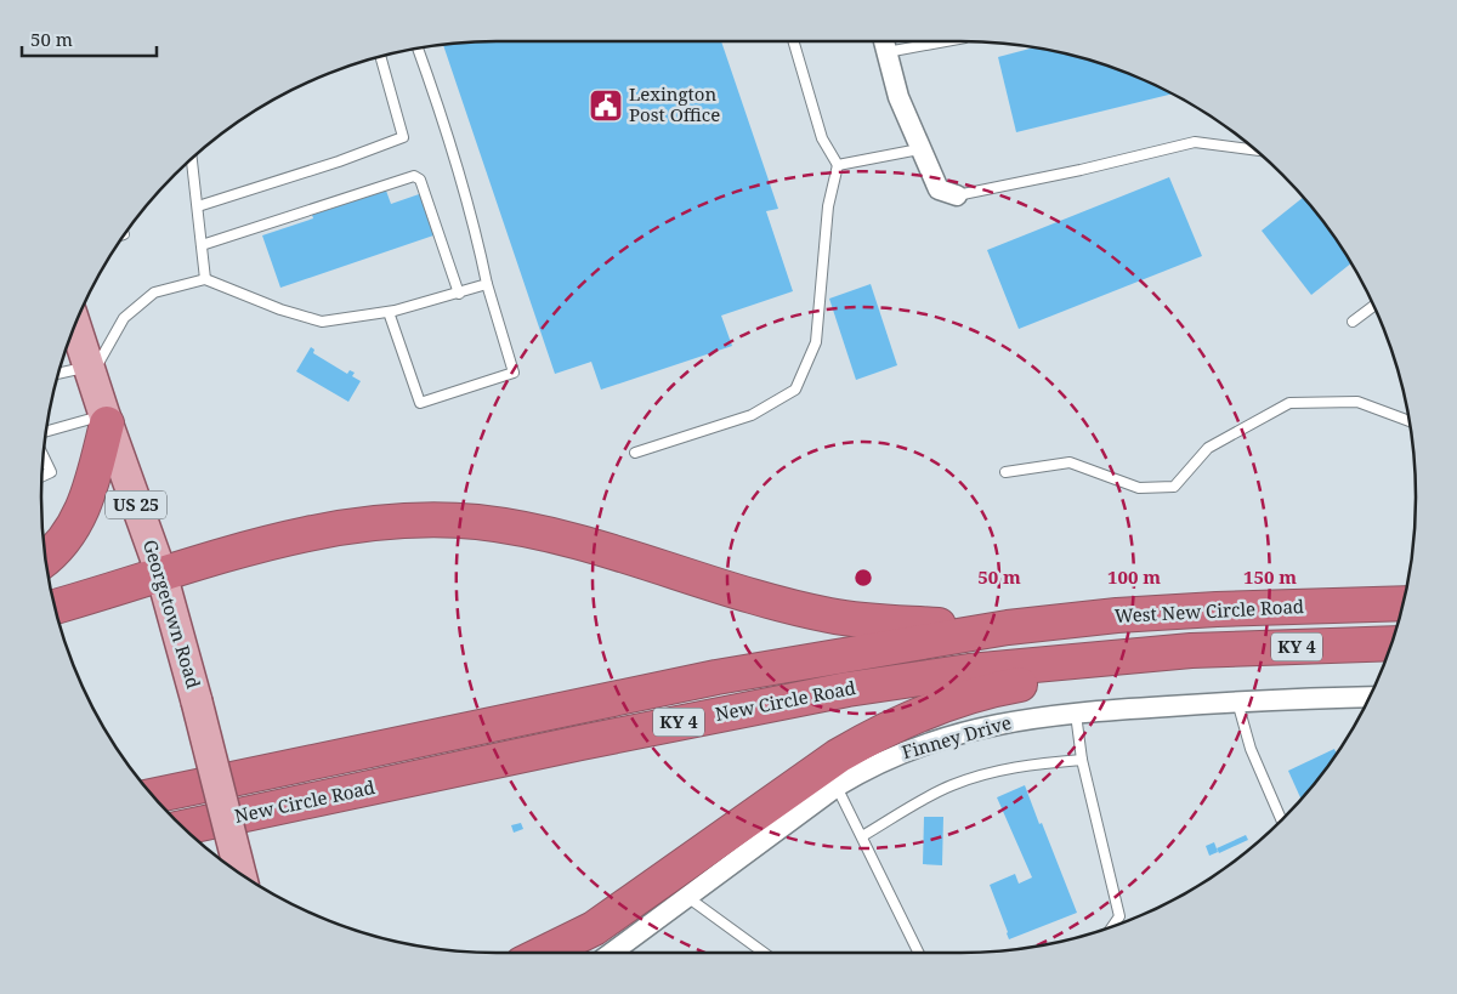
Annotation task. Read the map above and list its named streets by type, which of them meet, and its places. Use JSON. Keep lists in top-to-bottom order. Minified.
{"streets":{"highway":["West New Circle Road","KY 4","New Circle Road"],"main road":["US 25","Georgetown Road"],"street":["Finney Drive"]},"crossings":[["West New Circle Road","New Circle Road"]],"places":{"public building":["Lexington Post Office"]},"scale_bar":"50 m","rings":["50 m","100 m","150 m"]}
